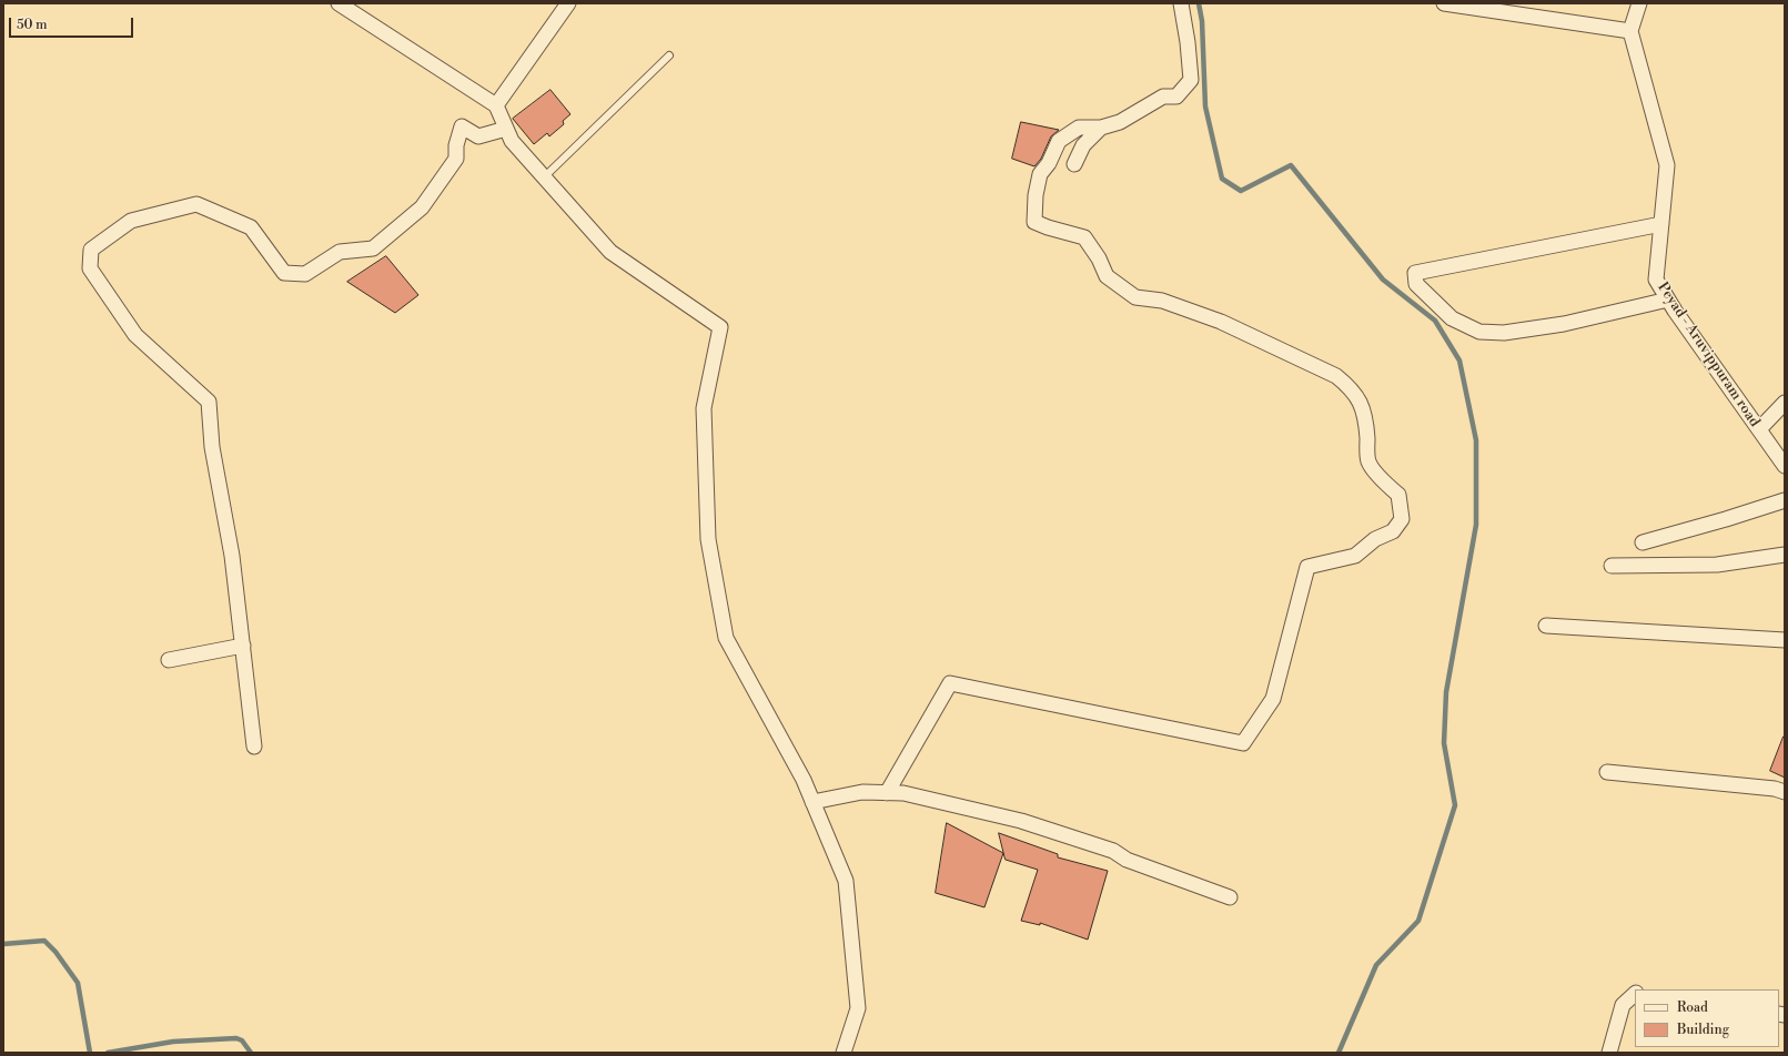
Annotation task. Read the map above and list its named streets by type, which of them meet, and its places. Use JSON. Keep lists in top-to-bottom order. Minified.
{"streets":{"street":["Peyad - Aruvippuram road"]},"legend":["Road","Building"],"scale_bar":"50 m"}
